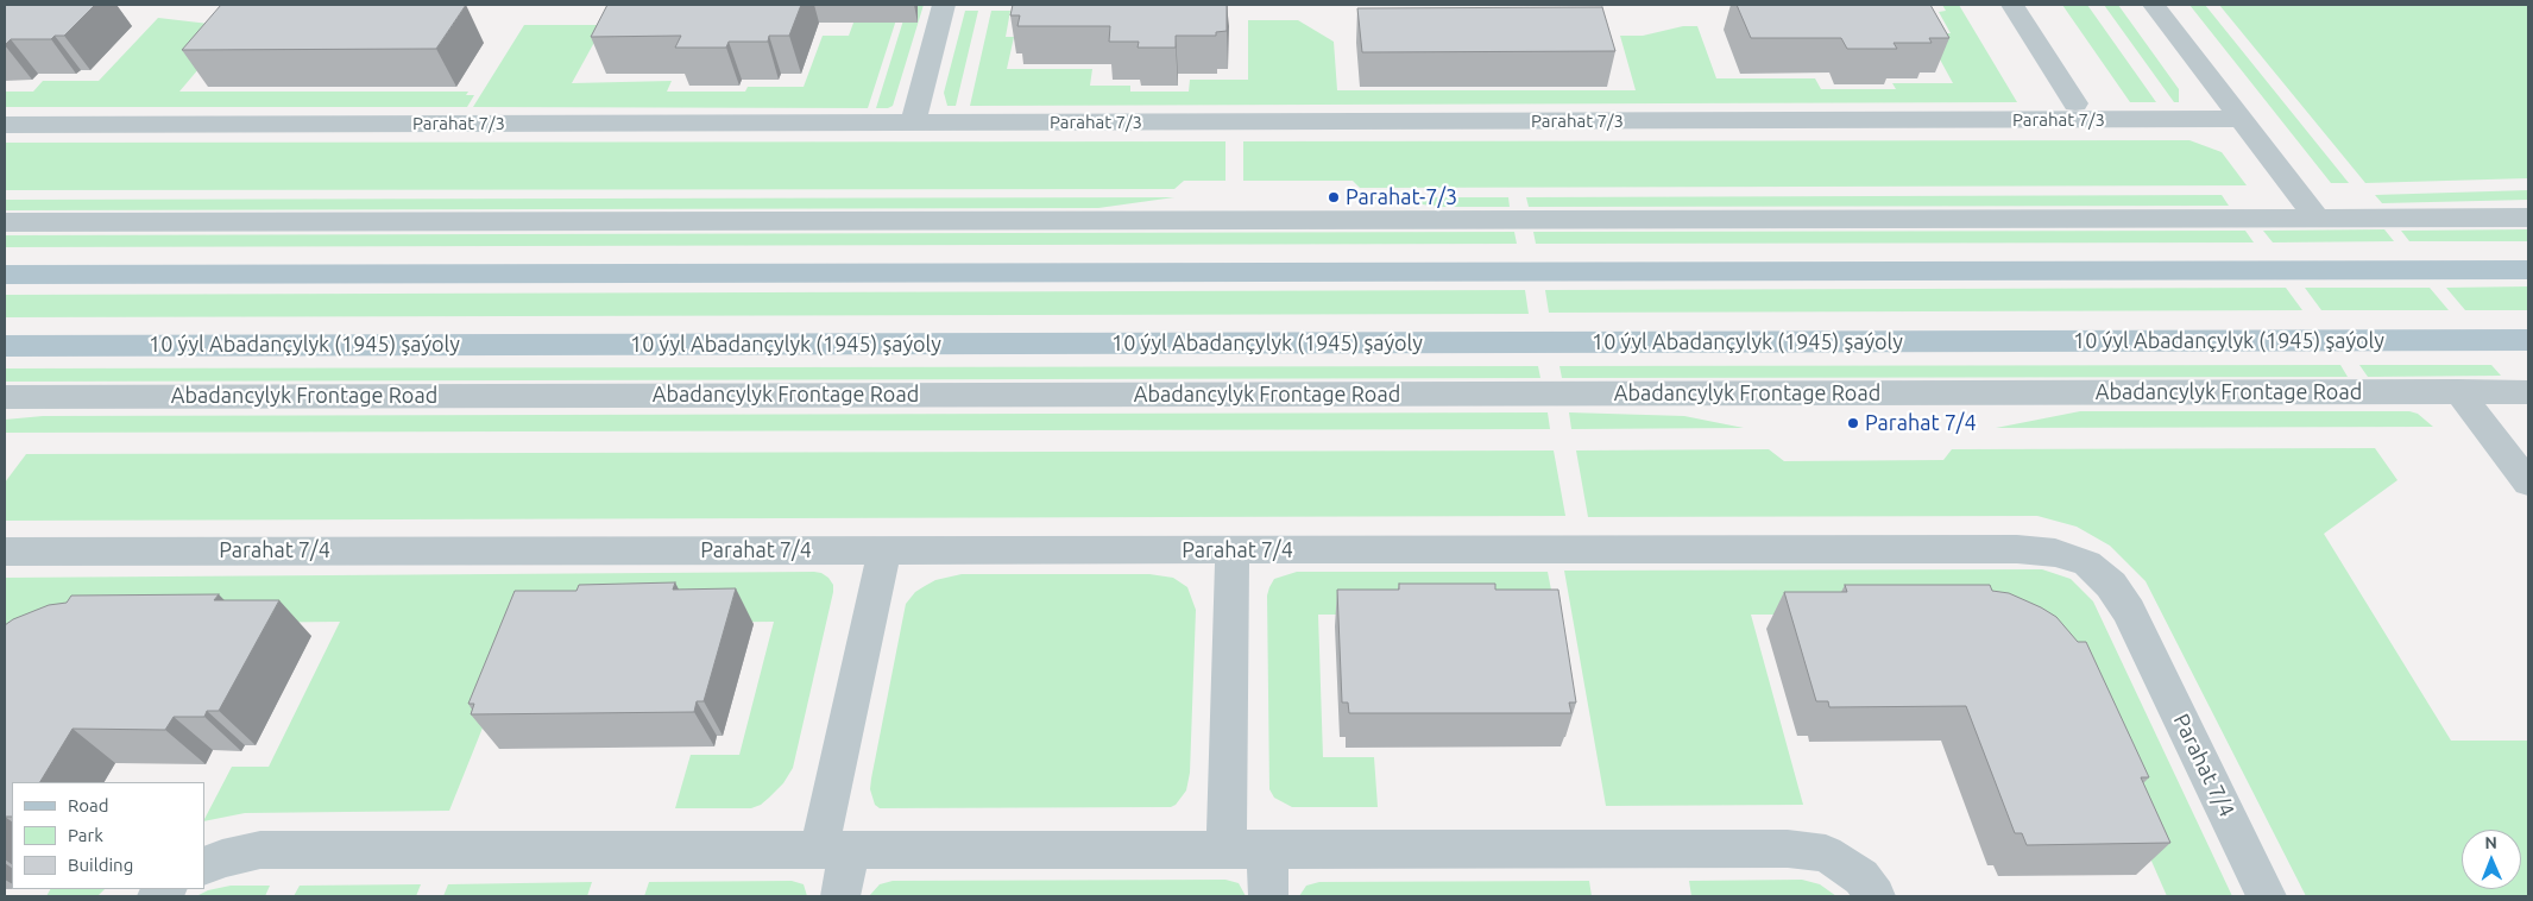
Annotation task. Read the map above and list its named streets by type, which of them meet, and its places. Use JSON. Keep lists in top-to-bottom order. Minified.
{"streets":{"main road":["10 ýyl Abadançylyk (1945) şaýoly"],"street":["Parahat 7/3","Abadancylyk Frontage Road","Parahat 7/4"]},"places":["Parahat-7/3","Parahat 7/4"],"legend":["Road","Park","Building"],"north":"top"}
